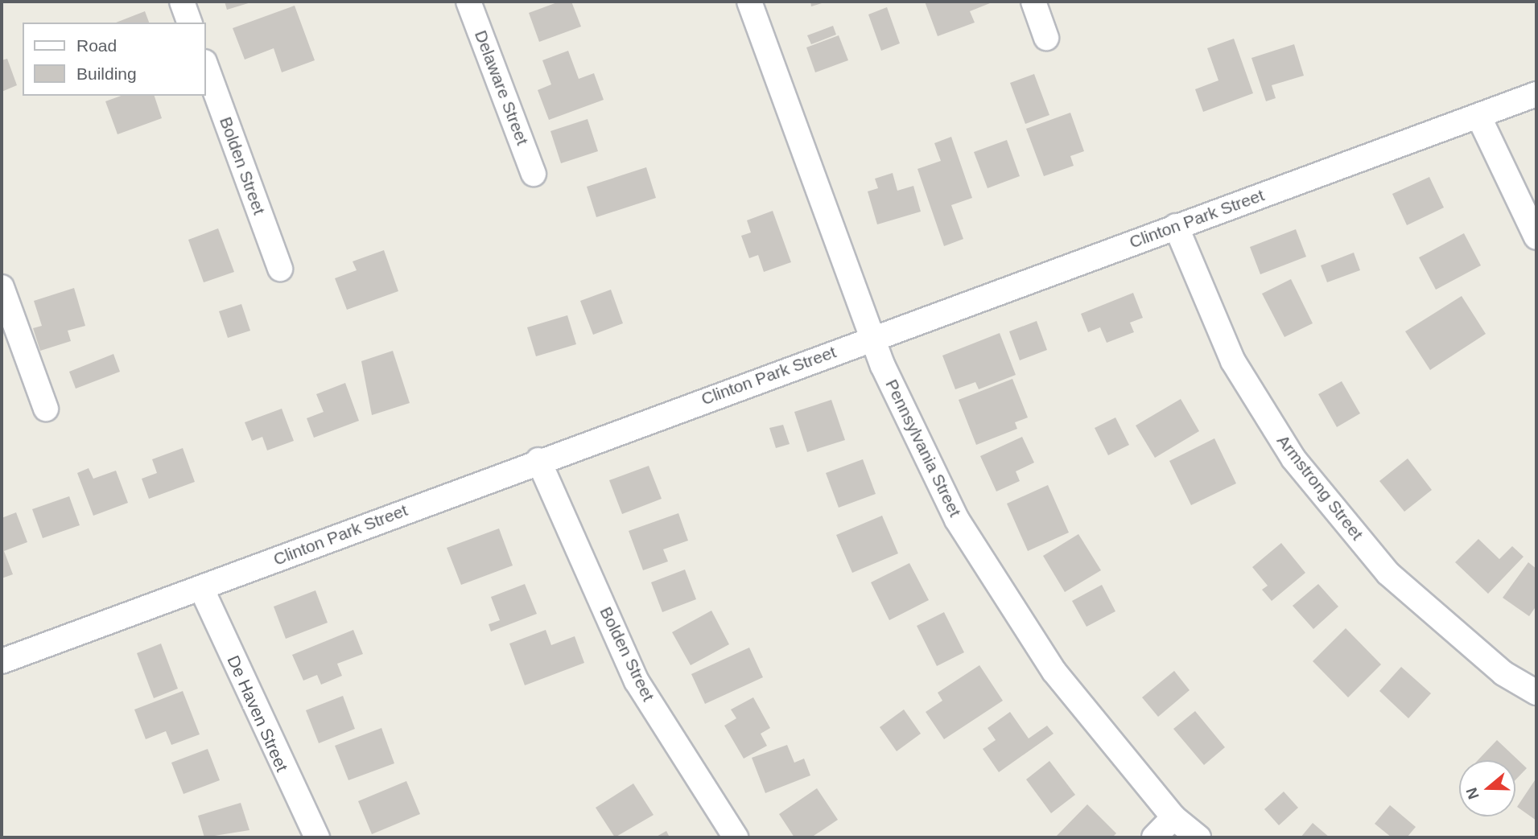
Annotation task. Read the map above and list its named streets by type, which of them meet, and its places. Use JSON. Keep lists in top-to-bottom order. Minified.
{"streets":{"street":["Delaware Street","Bolden Street","Clinton Park Street","Pennsylvania Street","Armstrong Street","De Haven Street"]},"crossings":[["Bolden Street","Clinton Park Street"],["Clinton Park Street","Pennsylvania Street"],["Clinton Park Street","Armstrong Street"],["Clinton Park Street","De Haven Street"]],"legend":["Road","Building"],"north":"left"}
